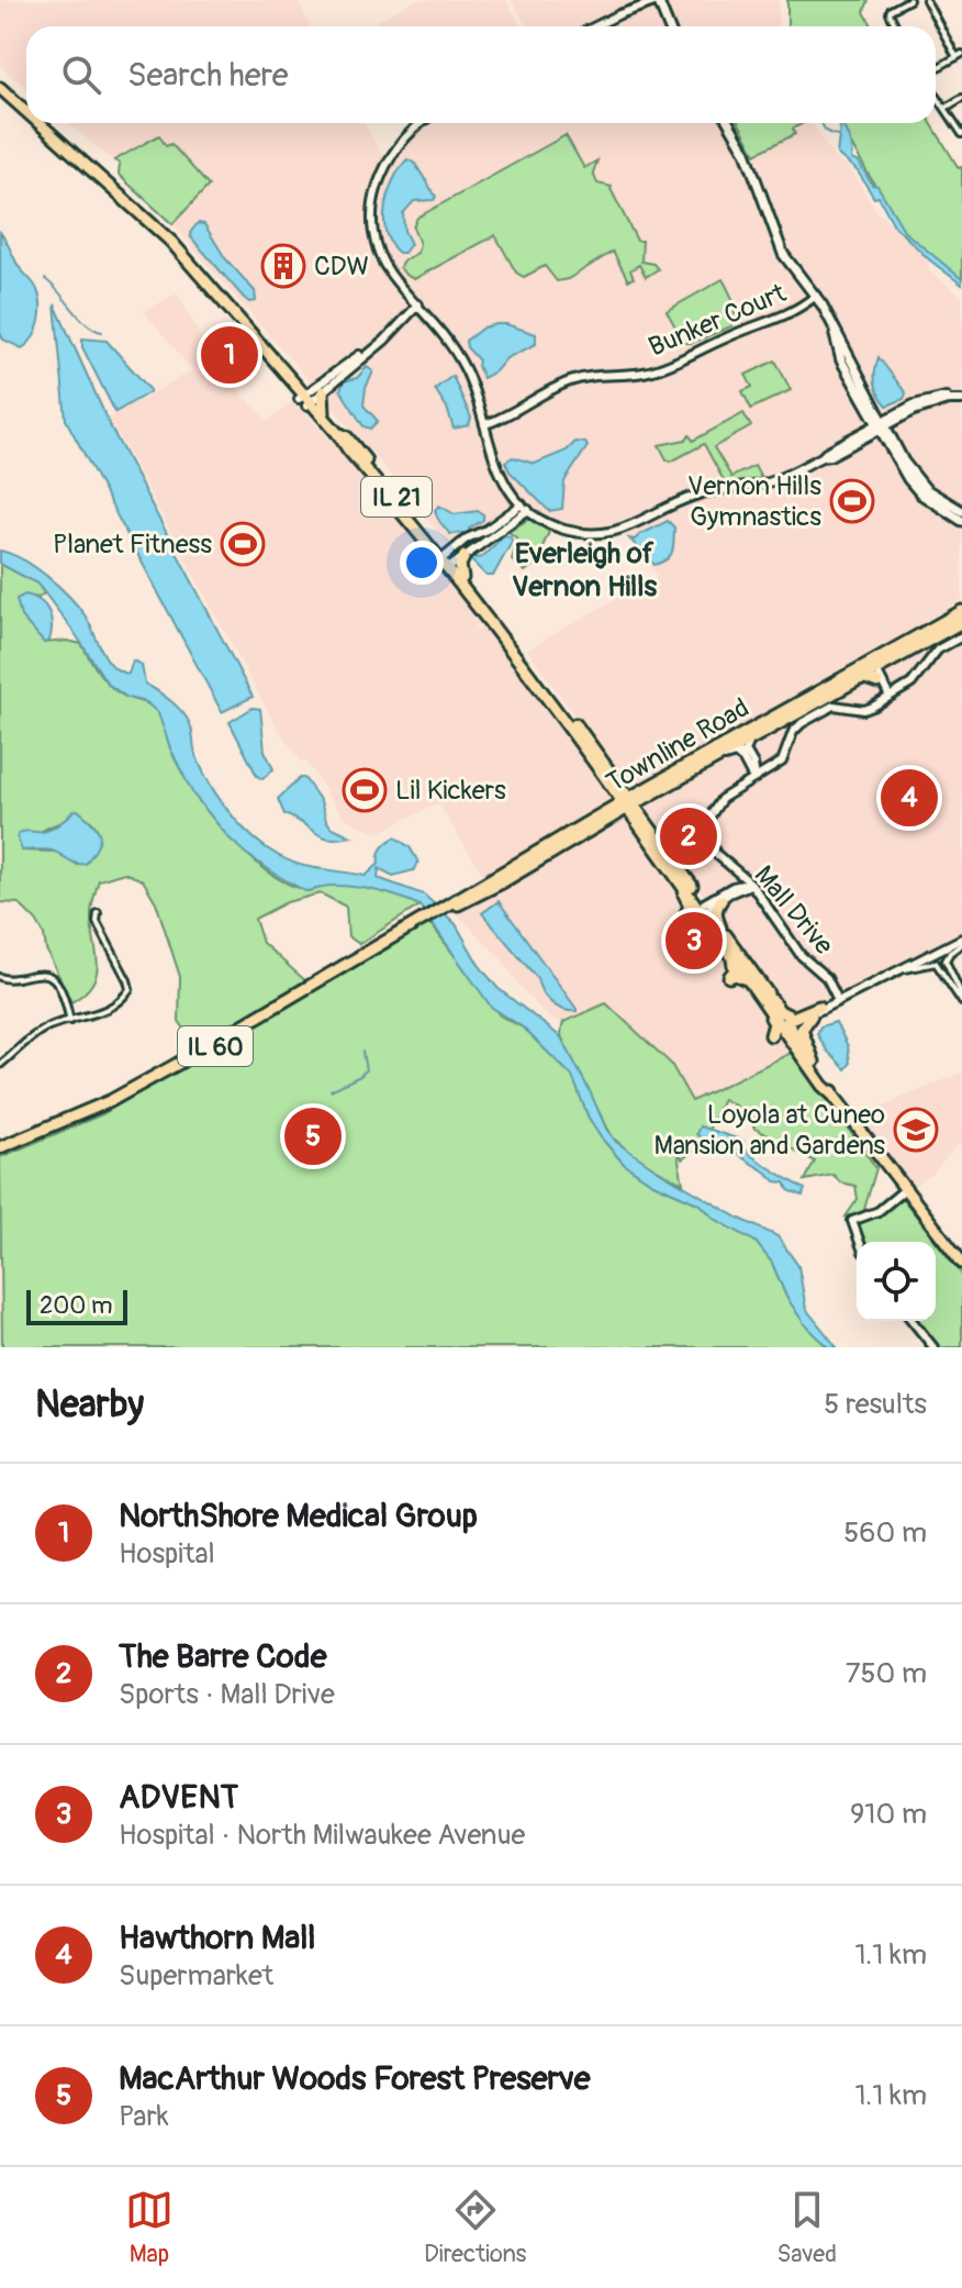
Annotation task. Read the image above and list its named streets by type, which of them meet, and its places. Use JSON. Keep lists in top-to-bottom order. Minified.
{"streets":{"main road":["IL 21","Townline Road","IL 60"],"street":["Bunker Court","Mall Drive"]},"crossings":[["IL 21","Townline Road"]],"districts":["Everleigh of Vernon Hills"],"places":{"building":["CDW"],"sports":["Vernon Hills Gymnastics","Planet Fitness","Lil Kickers"],"school or university":["Loyola at Cuneo Mansion and Gardens"]},"scale_bar":"200 m","page":{"search":"Search here","pins":["1","4","2","3","5"],"scale":"200 m","heading":["Nearby","5 results"],"list":[{"mark":"1","name":"NorthShore Medical Group","note":"Hospital","value":"560 m"},{"mark":"2","name":"The Barre Code","note":"Sports · Mall Drive","value":"750 m"},{"mark":"3","name":"ADVENT","note":"Hospital · North Milwaukee Avenue","value":"910 m"},{"mark":"4","name":"Hawthorn Mall","note":"Supermarket","value":"1.1 km"},{"mark":"5","name":"MacArthur Woods Forest Preserve","note":"Park","value":"1.1 km"}],"nav":["Map","Directions","Saved"]}}
